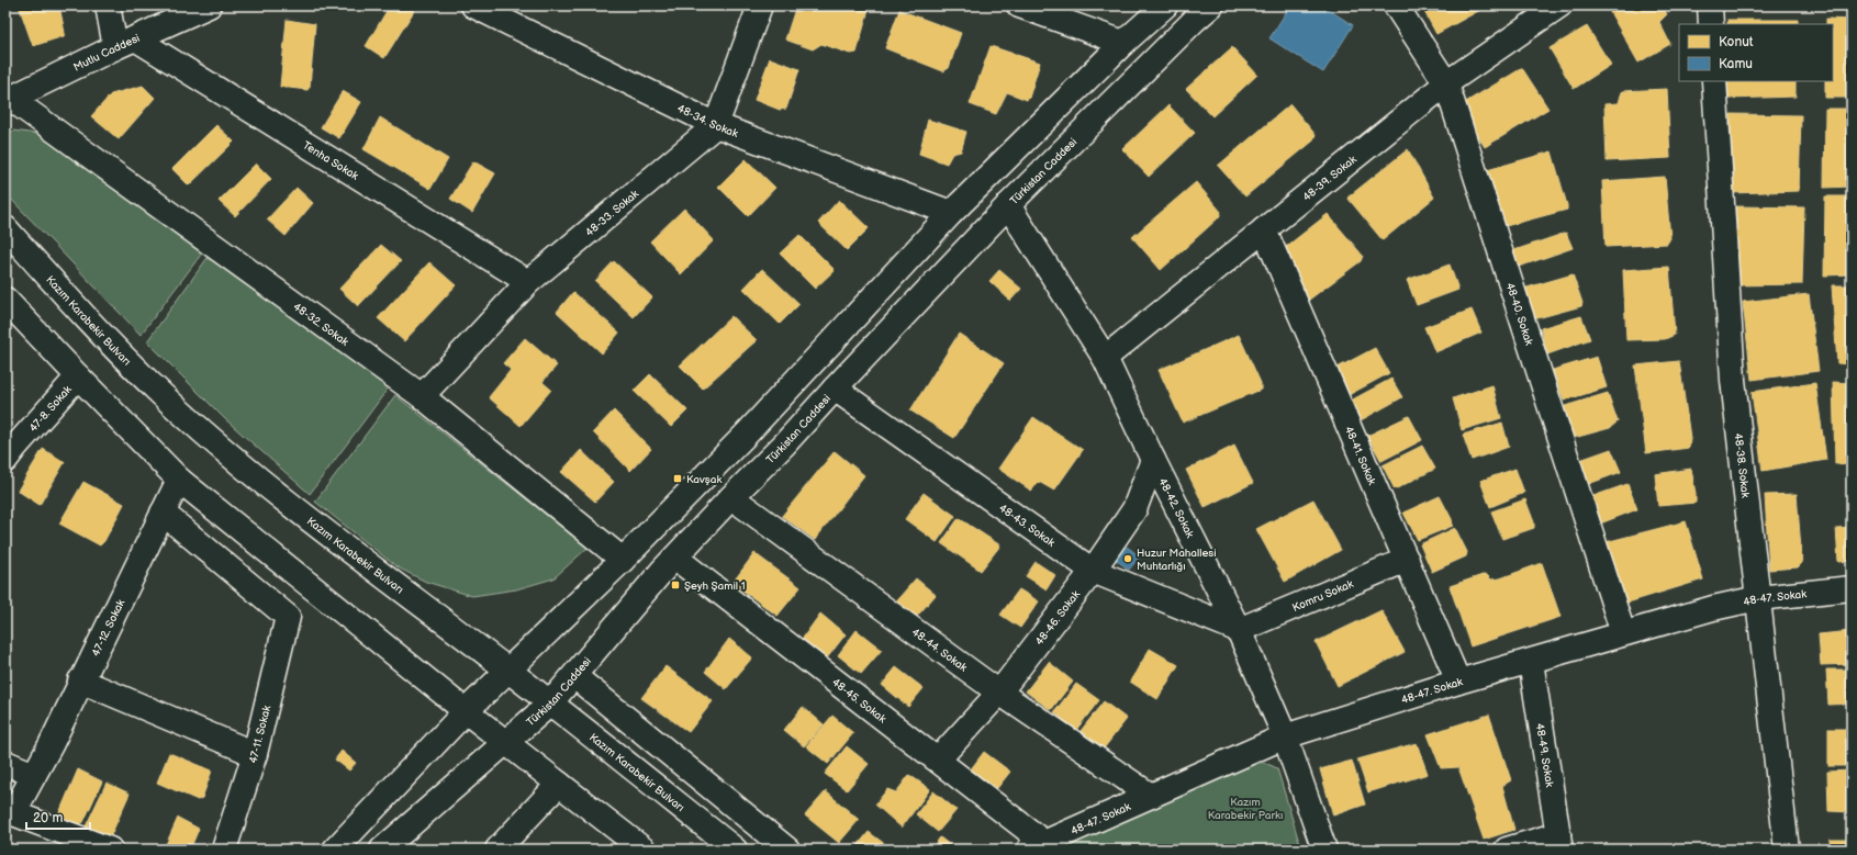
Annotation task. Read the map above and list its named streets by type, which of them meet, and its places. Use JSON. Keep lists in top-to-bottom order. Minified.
{"streets":{"street":["Mutlu Caddesi","48-34. Sokak","Tenha Sokak","Türkistan Caddesi","48-39. Sokak","48-33. Sokak","48-40. Sokak","Kazım Karabekir Bulvarı","48-32. Sokak","47-8. Sokak","48-41. Sokak","48-38. Sokak","48-42. Sokak","48-43. Sokak","Komru Sokak","48-47. Sokak","48-46. Sokak","47-12. Sokak","48-44. Sokak","48-45. Sokak","47-11. Sokak","48-49. Sokak"]},"crossings":[["Mutlu Caddesi","Tenha Sokak"],["Mutlu Caddesi","48-32. Sokak"],["48-34. Sokak","48-33. Sokak"],["Tenha Sokak","48-33. Sokak"],["Türkistan Caddesi","Kazım Karabekir Bulvarı"],["Türkistan Caddesi","48-42. Sokak"],["Türkistan Caddesi","48-43. Sokak"],["Türkistan Caddesi","48-44. Sokak"],["Türkistan Caddesi","48-45. Sokak"],["48-39. Sokak","48-40. Sokak"],["48-39. Sokak","48-41. Sokak"],["48-39. Sokak","48-42. Sokak"],["48-33. Sokak","48-32. Sokak"],["48-40. Sokak","48-47. Sokak"],["48-41. Sokak","Komru Sokak"],["48-41. Sokak","48-47. Sokak"],["48-38. Sokak","48-47. Sokak"],["48-42. Sokak","48-43. Sokak"],["48-42. Sokak","Komru Sokak"],["48-42. Sokak","48-47. Sokak"],["48-42. Sokak","48-46. Sokak"],["48-43. Sokak","Komru Sokak"],["48-43. Sokak","48-46. Sokak"],["48-47. Sokak","48-44. Sokak"],["48-47. Sokak","48-45. Sokak"],["48-47. Sokak","48-49. Sokak"],["48-46. Sokak","48-44. Sokak"],["48-46. Sokak","48-45. Sokak"],["47-12. Sokak","47-11. Sokak"]],"parks":["Kazım Karabekir Parkı"],"places":{"transit":["Kavşak","Şeyh Şamil 1"],"other":["Huzur Mahallesi Muhtarlığı"]},"legend":["Konut","Kamu"],"scale_bar":"20 m"}
